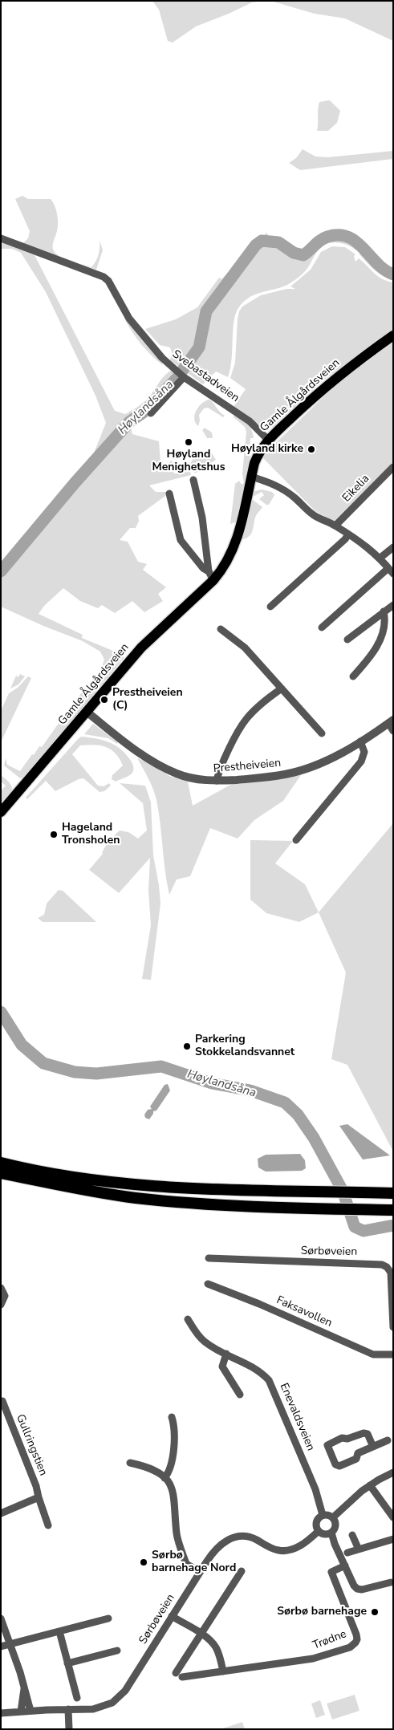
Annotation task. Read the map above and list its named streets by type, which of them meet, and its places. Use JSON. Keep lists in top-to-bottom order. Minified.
{"streets":{"main road":["Gamle Ålgårdsveien"],"street":["Svebastadveien","Eikelia","Prestheiveien","Sørbøveien","Faksavollen","Enevaldsveien","Gullringstien","Trødne"]},"crossings":[["Svebastadveien","Gamle Ålgårdsveien"],["Gamle Ålgårdsveien","Prestheiveien"],["Sørbøveien","Enevaldsveien"]],"water":["Høylandsåna"],"places":["Høyland Menighetshus","Høyland kirke","Prestheiveien (C)","Hageland Tronsholen","Parkering Stokkelandsvannet","Sørbø barnehage Nord","Sørbø barnehage"]}
